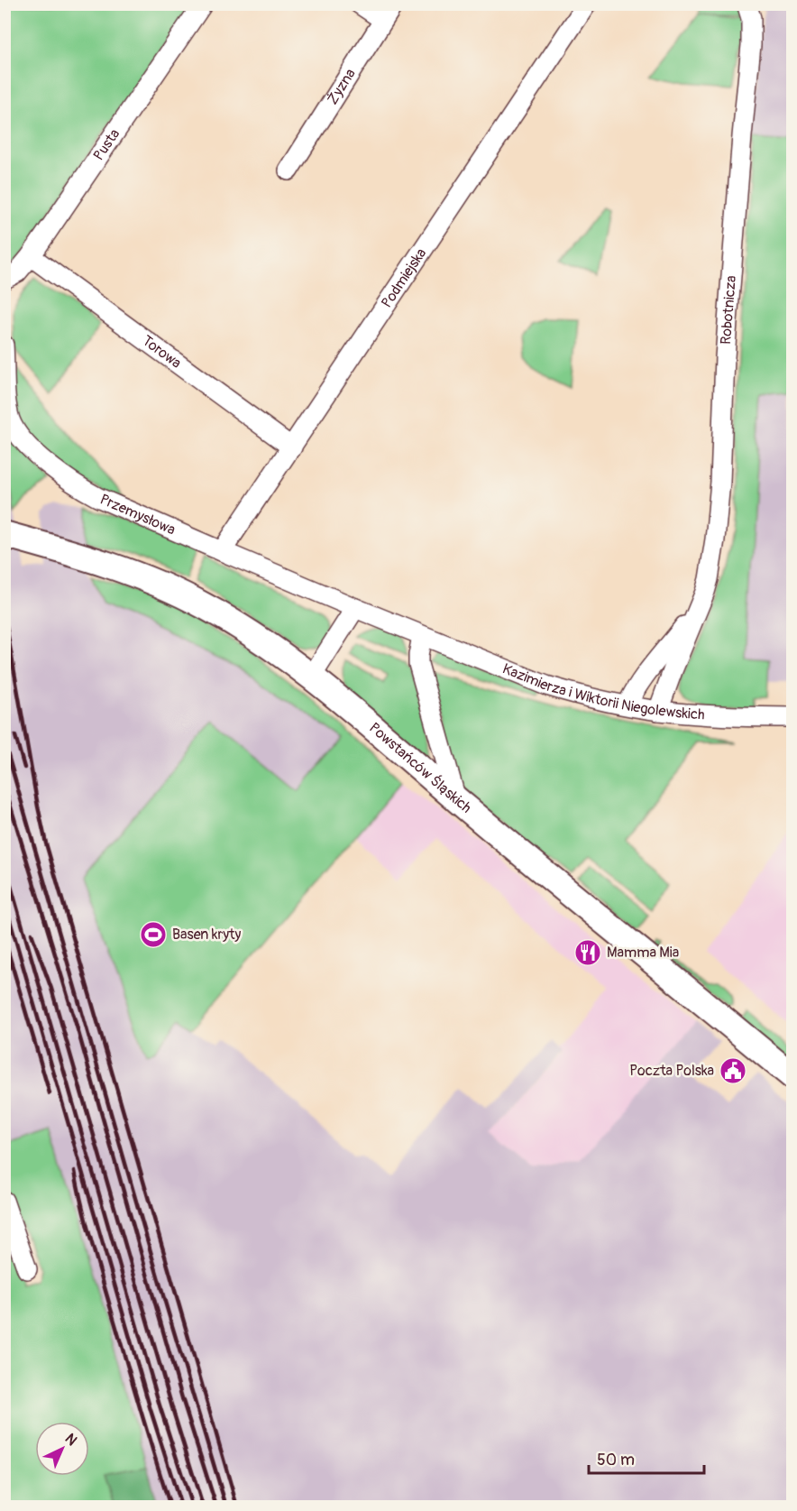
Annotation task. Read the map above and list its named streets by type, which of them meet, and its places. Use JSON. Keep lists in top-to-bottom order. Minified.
{"streets":{"main road":["Powstańców Śląskich"],"street":["Żyzna","Pusta","Podmiejska","Robotnicza","Torowa","Przemysłowa","Kazimierza i Wiktorii Niegolewskich"]},"crossings":[["Pusta","Torowa"],["Podmiejska","Torowa"],["Podmiejska","Przemysłowa"],["Robotnicza","Kazimierza i Wiktorii Niegolewskich"],["Przemysłowa","Kazimierza i Wiktorii Niegolewskich"]],"places":{"sports":["Basen kryty"],"restaurant":["Mamma Mia"],"public building":["Poczta Polska"]},"scale_bar":"50 m","north":"top right"}
